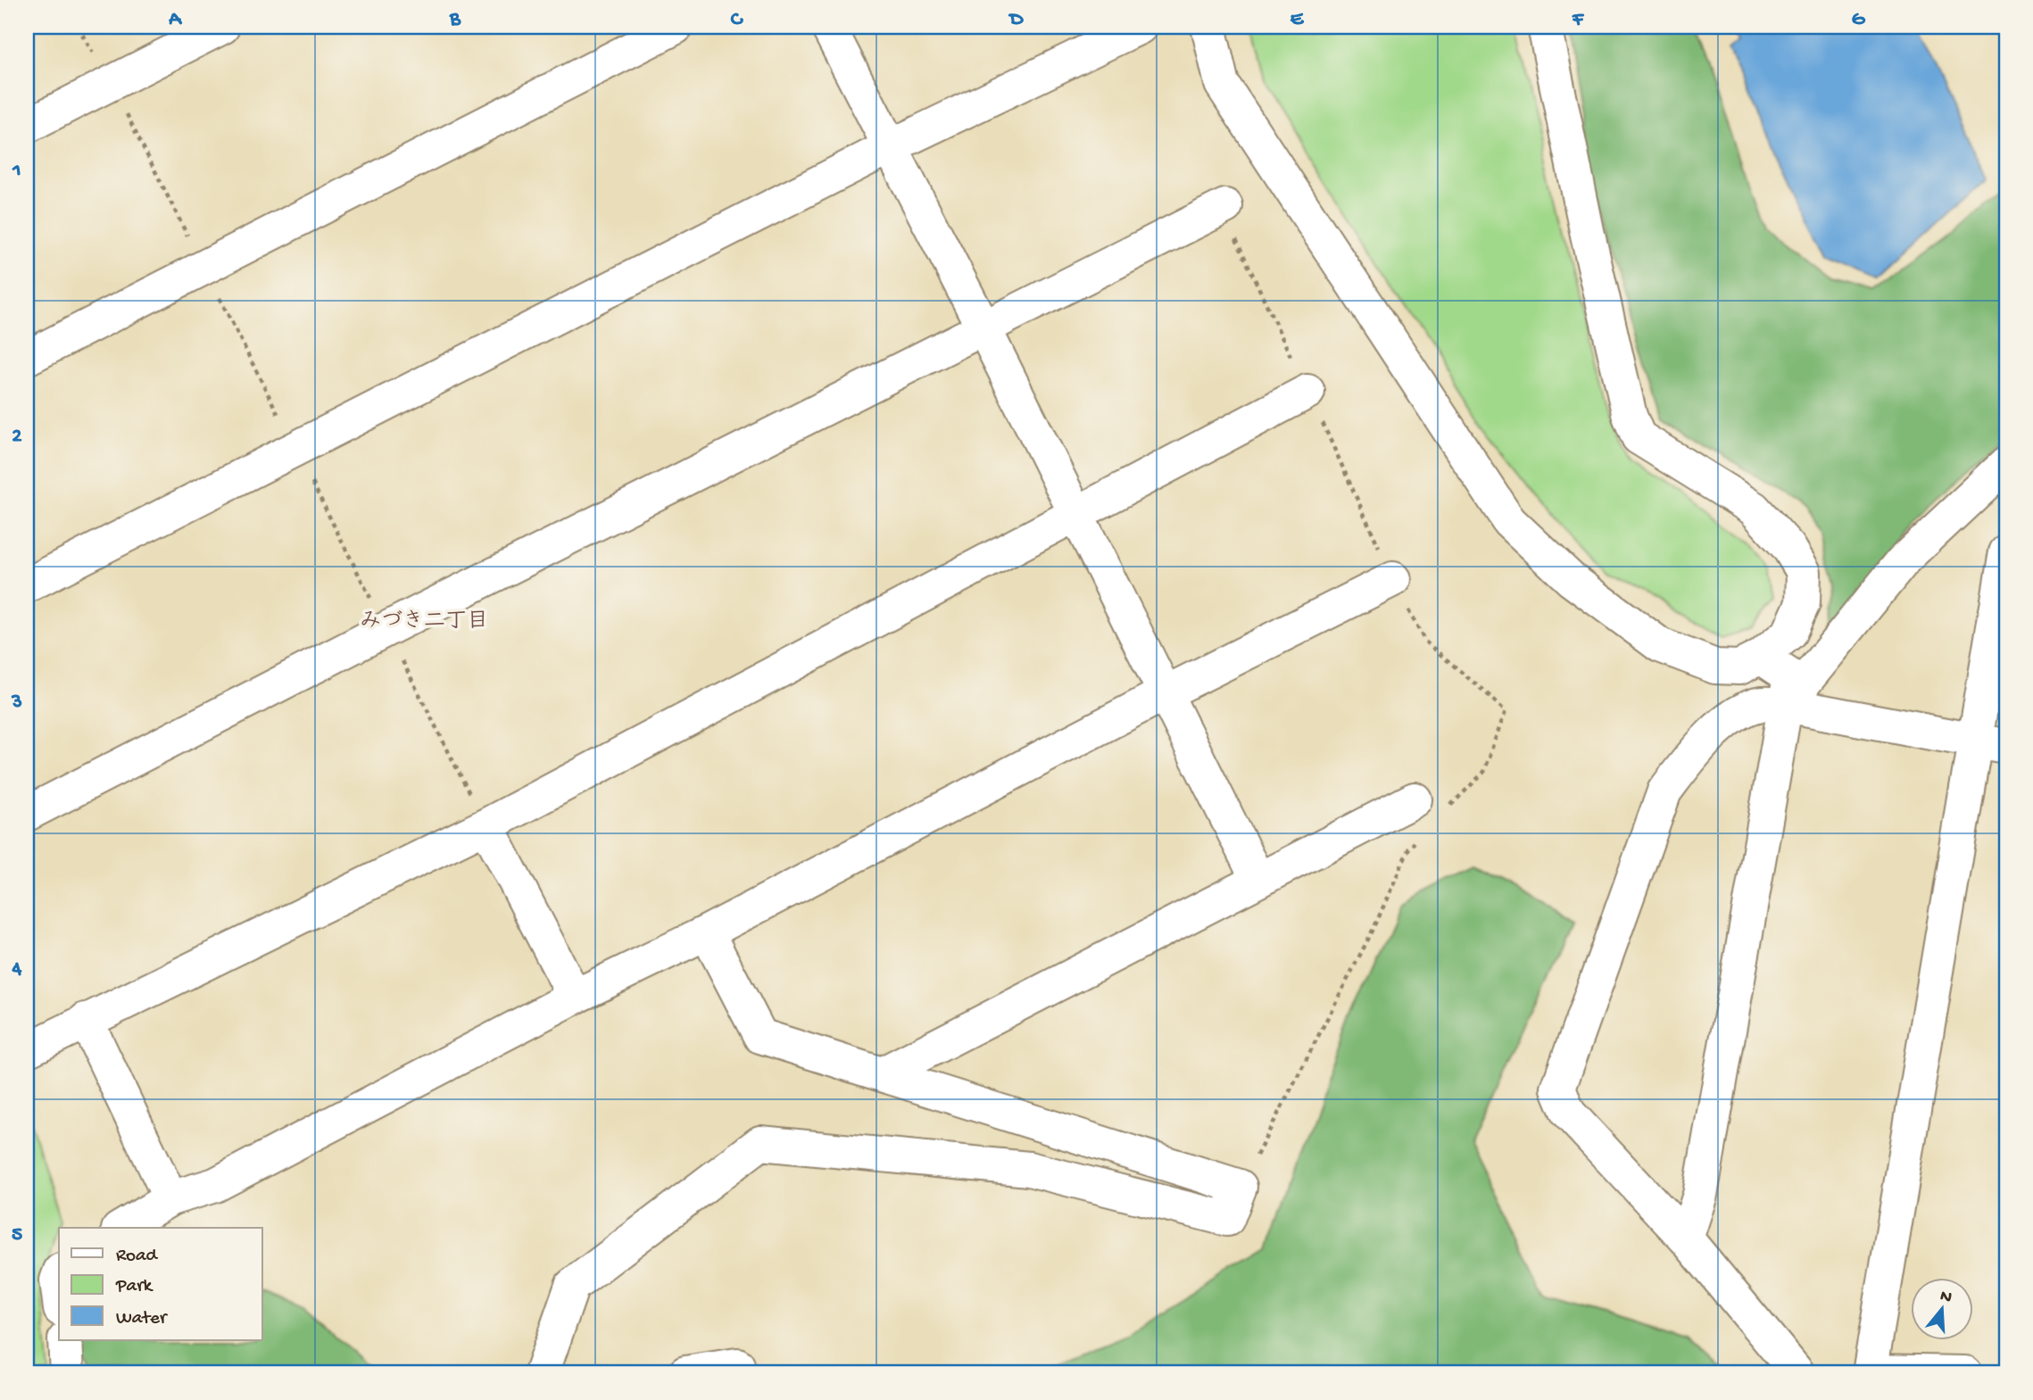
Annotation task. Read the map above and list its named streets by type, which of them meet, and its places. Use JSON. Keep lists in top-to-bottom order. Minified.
{"districts":["みづき二丁目"],"legend":["Road","Park","Water"],"north":"top","grid":{"columns":["A","B","C","D","E","F","G"],"rows":["1","2","3","4","5"]}}
